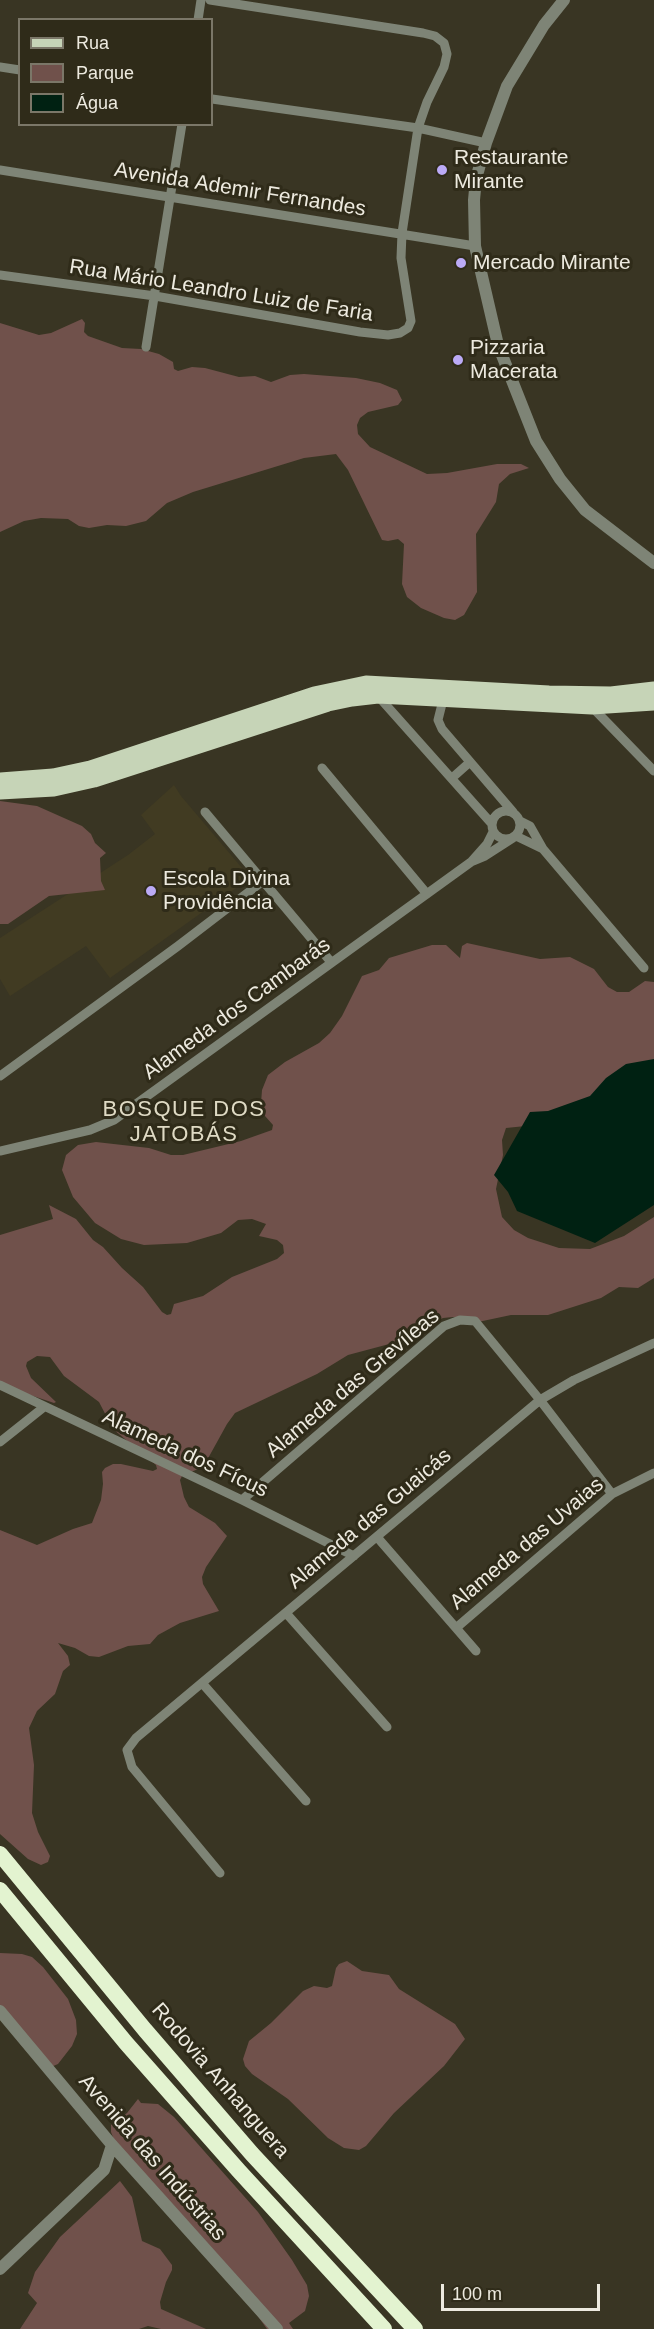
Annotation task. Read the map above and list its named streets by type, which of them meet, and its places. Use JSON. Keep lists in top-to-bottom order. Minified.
{"streets":{"highway":["Rodovia Anhanguera"],"street":["Avenida Ademir Fernandes","Rua Mário Leandro Luiz de Faria","Alameda dos Cambarás","Alameda das Grevíleas","Alameda dos Fícus","Alameda das Guaicás","Alameda das Uvaias","Avenida das Indústrias"]},"crossings":[["Avenida Ademir Fernandes","Rua Mário Leandro Luiz de Faria"],["Alameda das Grevíleas","Alameda dos Fícus"],["Alameda das Grevíleas","Alameda das Guaicás"],["Alameda dos Fícus","Alameda das Guaicás"]],"districts":["BOSQUE DOS JATOBÁS"],"places":["Restaurante Mirante","Mercado Mirante","Pizzaria Macerata","Escola Divina Providência"],"legend":["Rua","Parque","Água"],"scale_bar":"100 m"}
